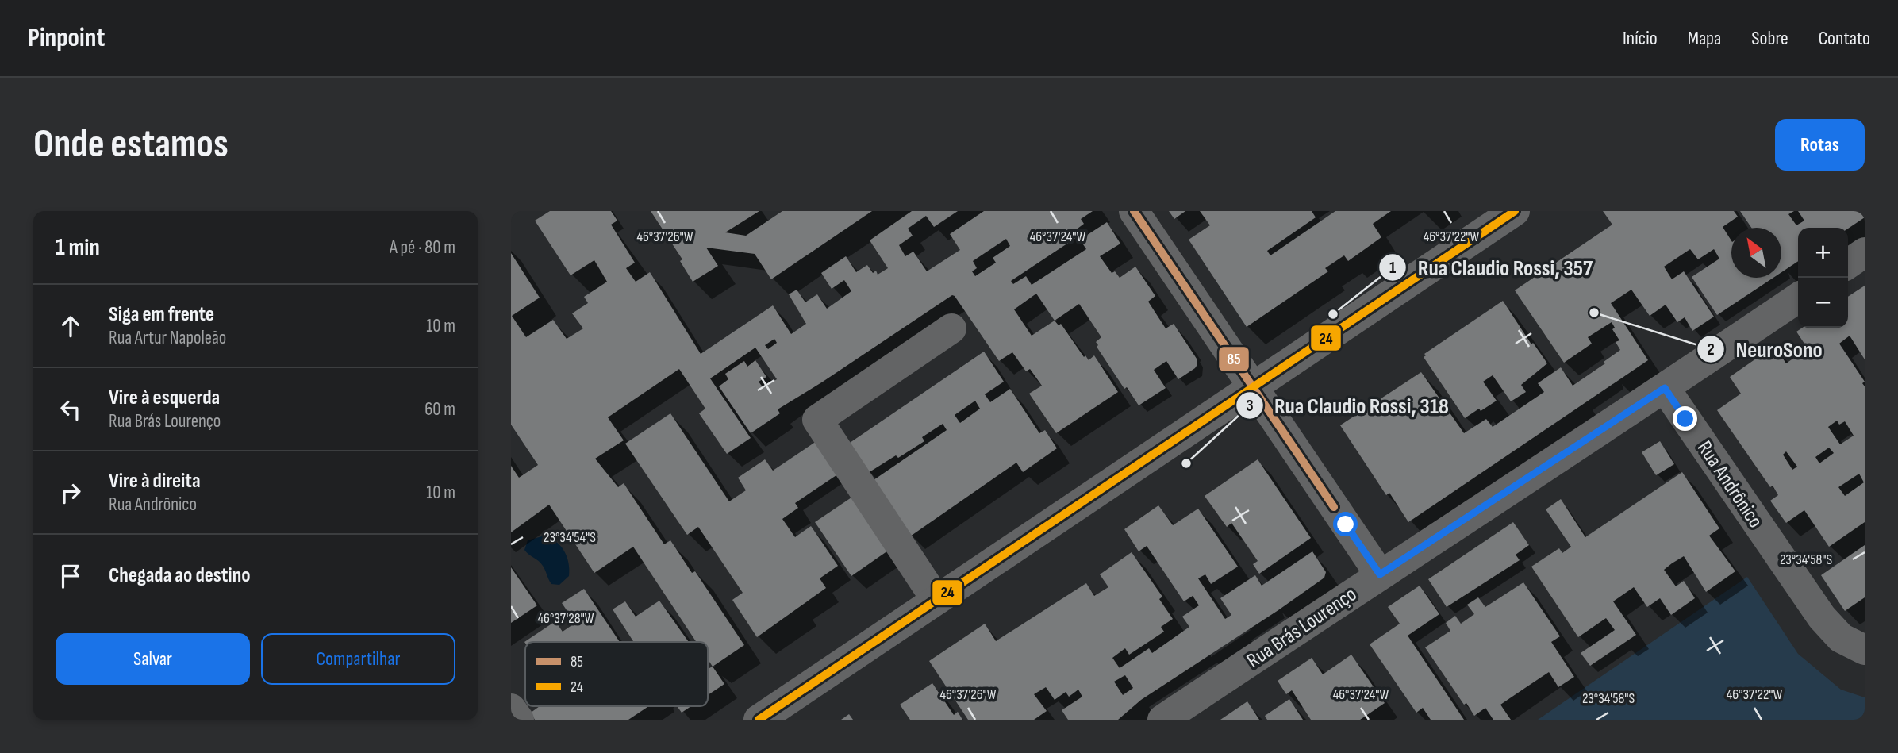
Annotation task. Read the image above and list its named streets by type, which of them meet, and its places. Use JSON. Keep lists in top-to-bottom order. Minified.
{"streets":{"street":["Rua Andrônico","Rua Brás Lourenço"]},"crossings":[["Rua Andrônico","Rua Brás Lourenço"]],"places":["NeuroSono","Rua Claudio Rossi, 357","Rua Claudio Rossi, 318"],"lines":["transit line 85","transit line 24"],"legend":["85","24"],"north":"top left","page":{"header":"Pinpoint","nav":["Início","Mapa","Sobre","Contato"],"buttons":["Rotas",["Salvar","Compartilhar"]],"title":"Onde estamos","heading":["1 min","A pé · 80 m"],"map_buttons":["+","−"],"list":[["Siga em frente","Rua Artur Napoleão","10 m"],["Vire à esquerda","Rua Brás Lourenço","60 m"],["Vire à direita","Rua Andrônico","10 m"],"Chegada ao destino"]},"coordinates":["46°37'24\"W","46°37'26\"W","46°37'22\"W","23°34'54\"S","23°34'58\"S","46°37'28\"W"]}
